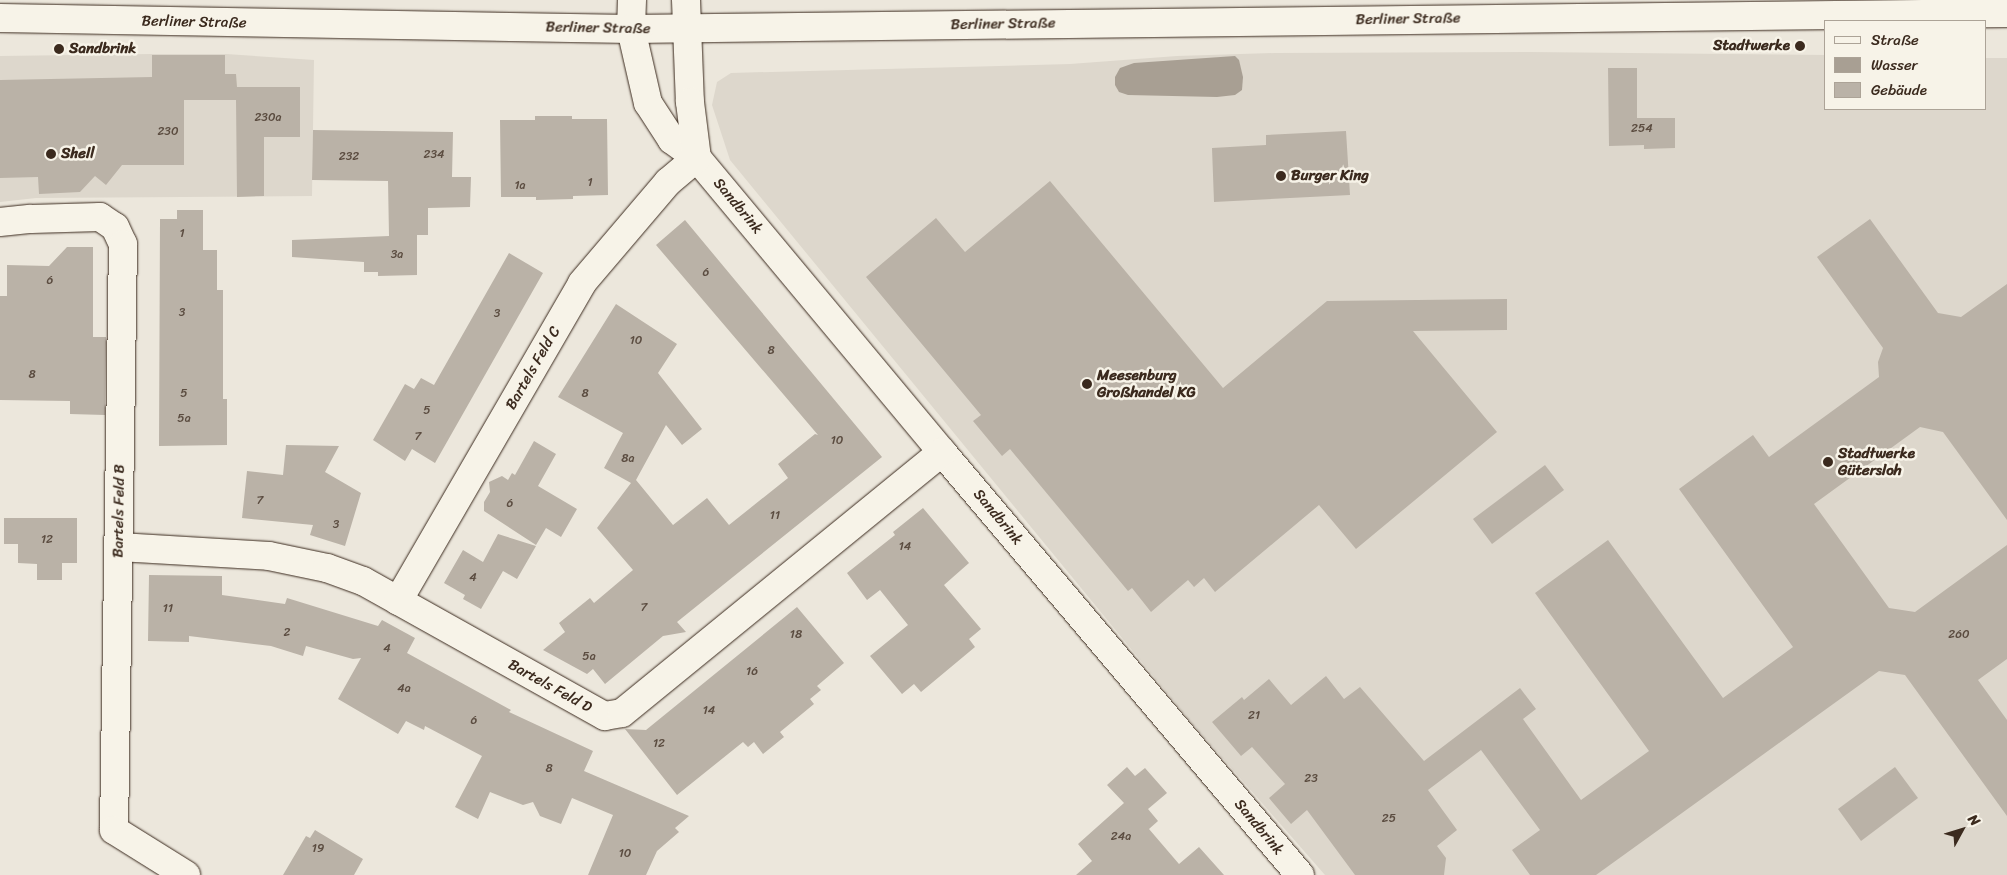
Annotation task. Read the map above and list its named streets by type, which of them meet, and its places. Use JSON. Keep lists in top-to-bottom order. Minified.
{"streets":{"street":["Berliner Straße","Sandbrink","Bartels Feld C","Bartels Feld B","Bartels Feld D"]},"crossings":[["Berliner Straße","Sandbrink"],["Sandbrink","Bartels Feld C"],["Sandbrink","Bartels Feld D"],["Bartels Feld C","Bartels Feld D"],["Bartels Feld B","Bartels Feld D"]],"places":["Stadtwerke","Sandbrink","Shell","Burger King","Meesenburg Großhandel KG","Stadtwerke Gütersloh"],"house_numbers":["230a","254","230","234","232","1","1a","1","3a","6","6","3","3","10","8","8","5","8","5","5a","7","10","8a","7","6","11","3","12","14","4","7","11","2","18","260","4","5a","16","4a","14","21","6","12","8","23","25","24a","19","10"],"legend":["Straße","Wasser","Gebäude"],"north":"top right"}
